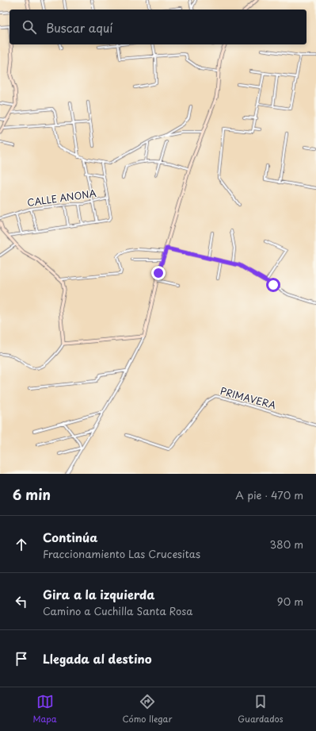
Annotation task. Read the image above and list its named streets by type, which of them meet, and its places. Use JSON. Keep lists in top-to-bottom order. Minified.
{"streets":{"street":["CALLE ANONA","PRIMAVERA"]},"page":{"search":"Buscar aquí","heading":["6 min","A pie · 470 m"],"list":[["Continúa","Fraccionamiento Las Crucesitas","380 m"],["Gira a la izquierda","Camino a Cuchilla Santa Rosa","90 m"],"Llegada al destino"],"nav":["Mapa","Cómo llegar","Guardados"]}}
